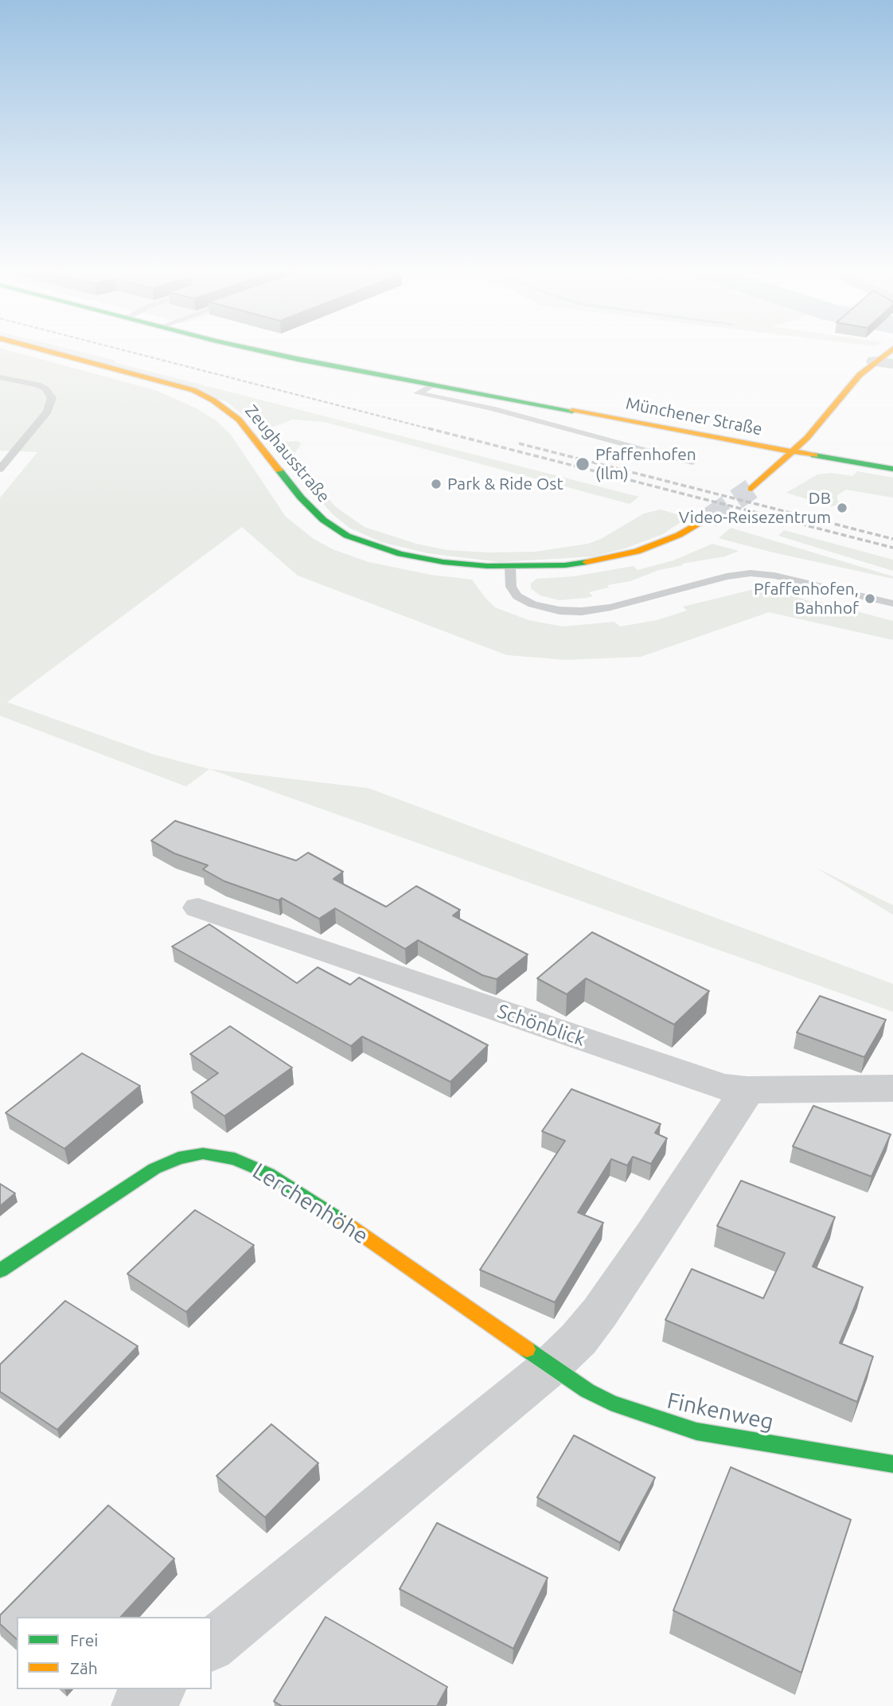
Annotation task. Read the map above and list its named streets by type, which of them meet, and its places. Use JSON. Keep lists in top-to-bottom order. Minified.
{"streets":{"street":["Münchener Straße","Zeughausstraße","Schönblick","Lerchenhöhe","Finkenweg"]},"crossings":[["Lerchenhöhe","Finkenweg"]],"places":["Pfaffenhofen (Ilm)","Park & Ride Ost","DB Video-Reisezentrum","Pfaffenhofen, Bahnhof"],"legend":["Frei","Zäh"]}
